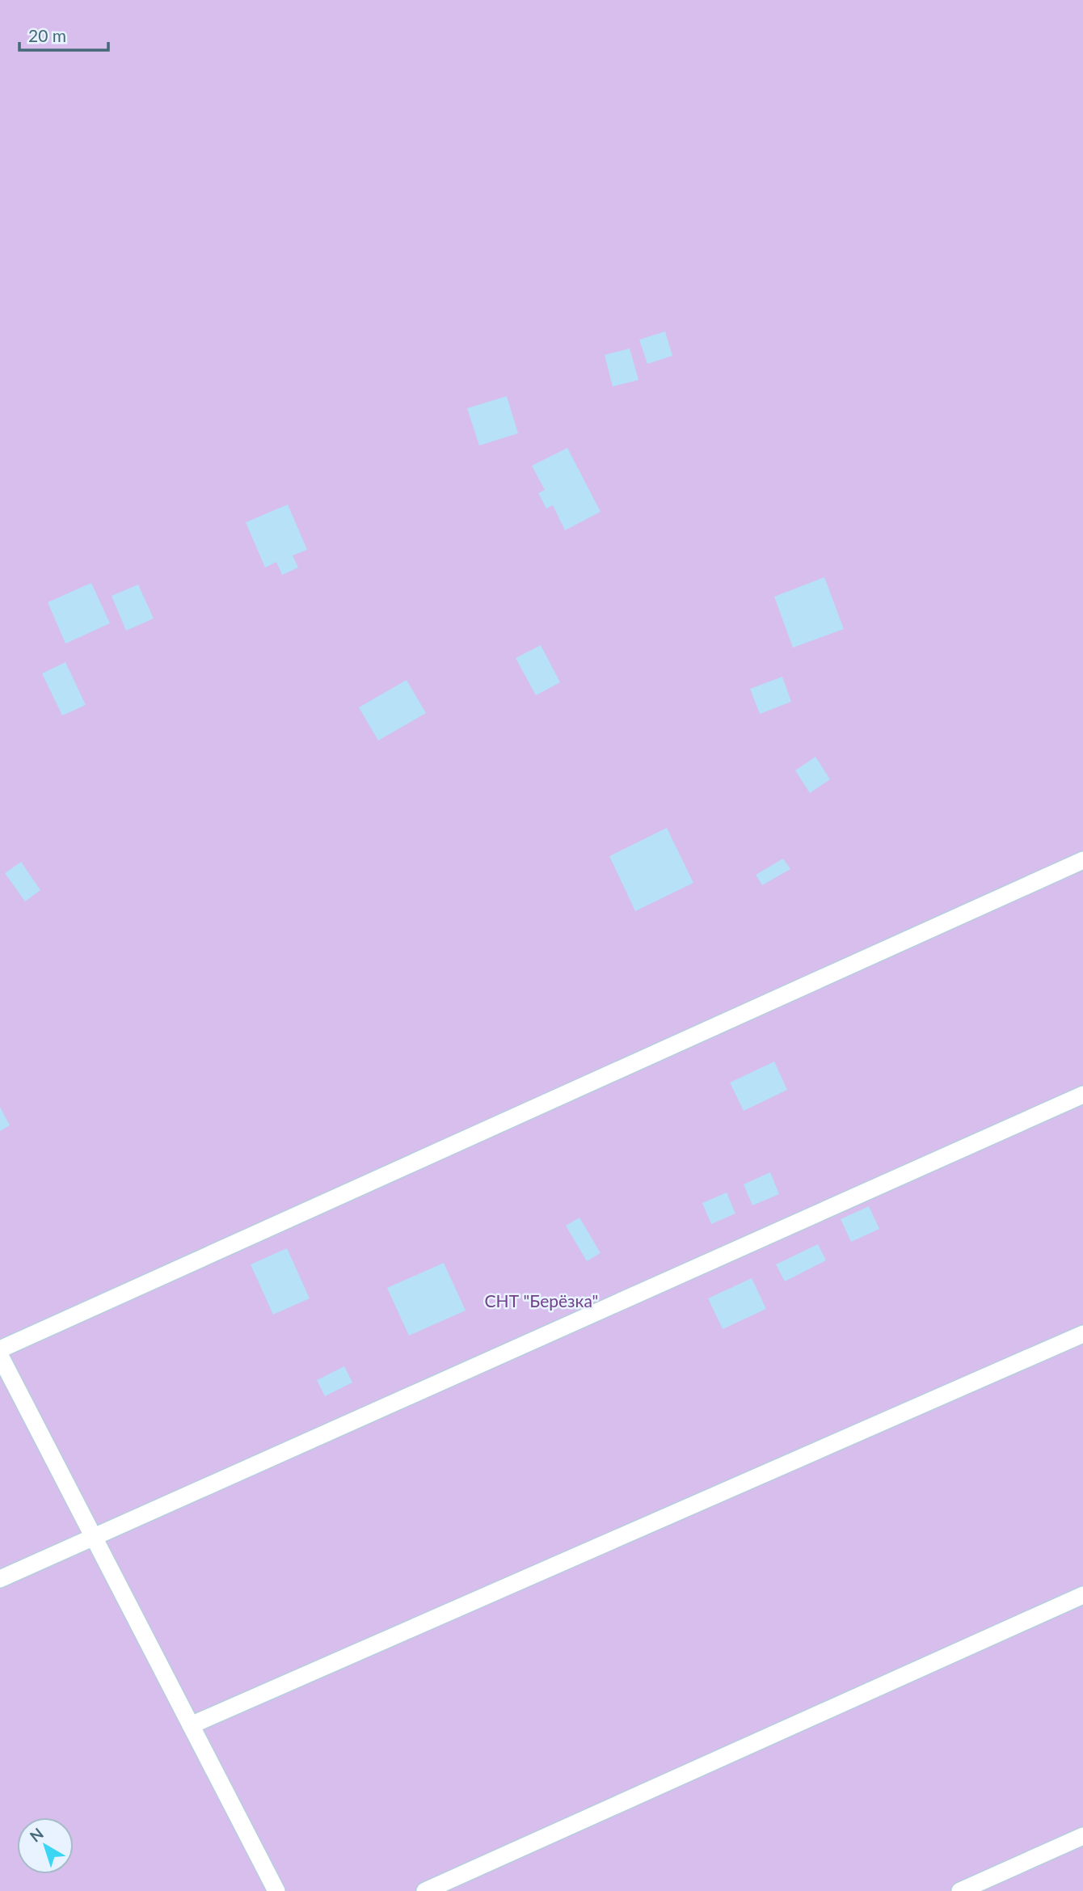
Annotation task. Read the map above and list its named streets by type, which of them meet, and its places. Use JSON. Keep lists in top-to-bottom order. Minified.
{"parks":["СНТ \"Берёзка\""],"scale_bar":"20 m","north":"top left"}
